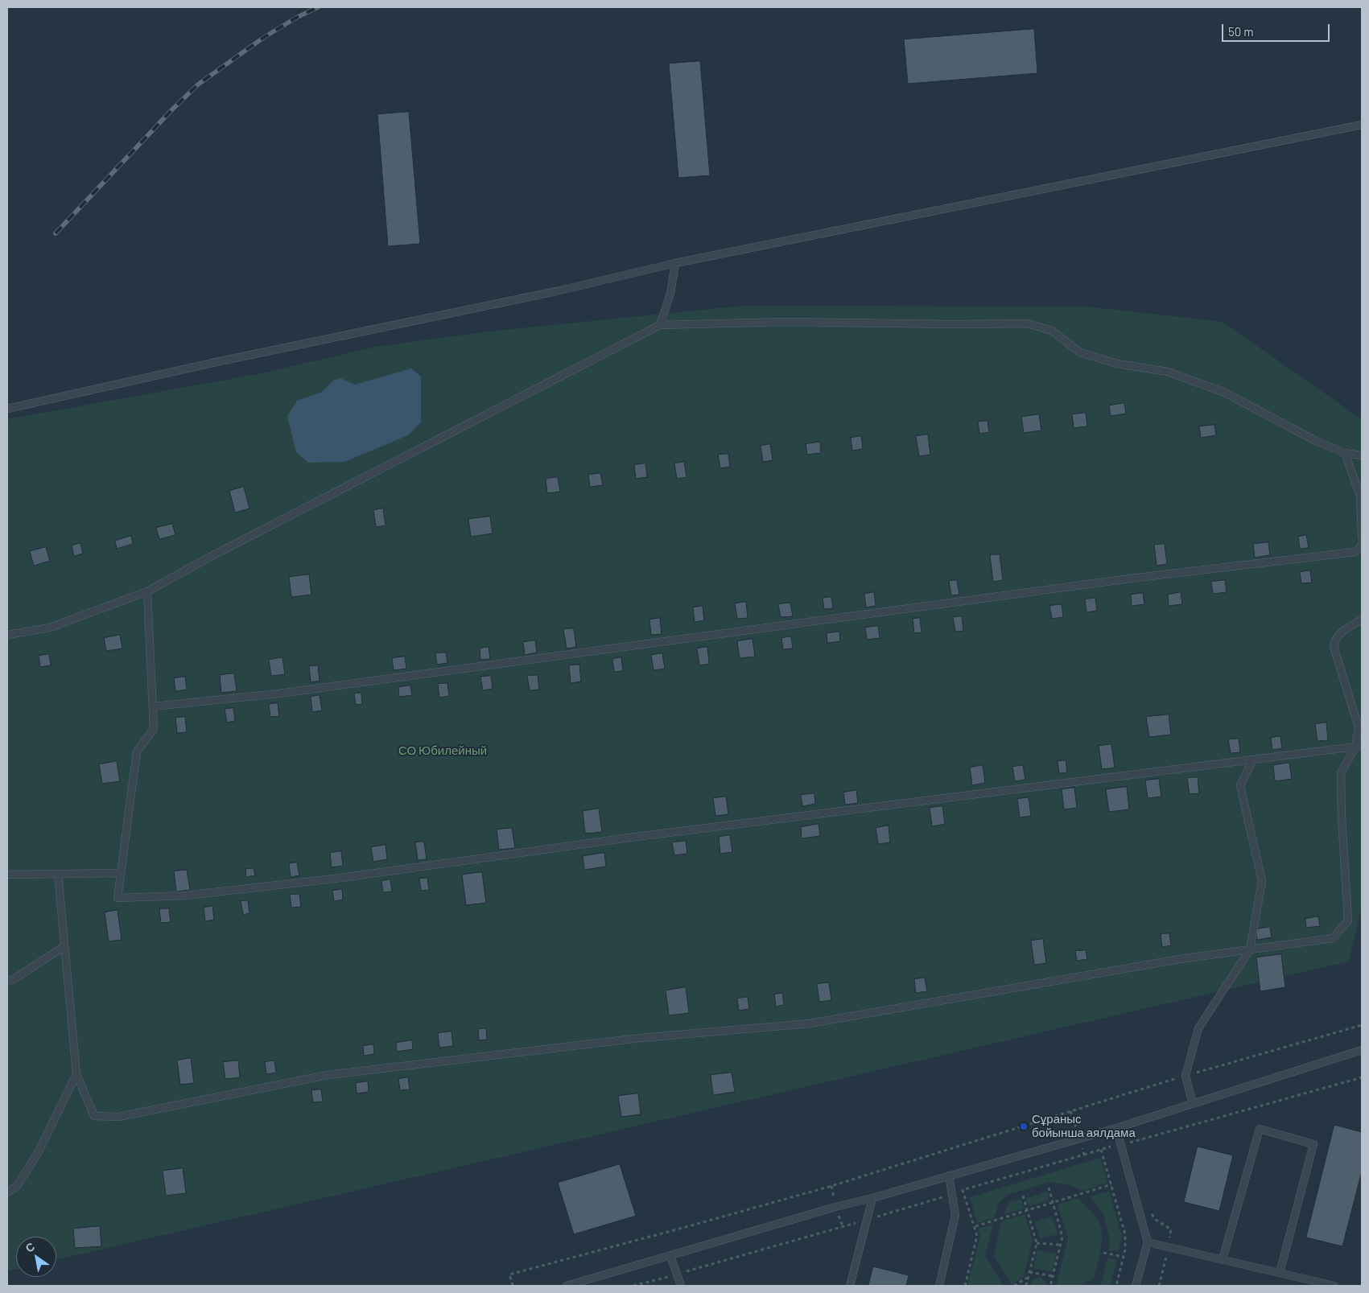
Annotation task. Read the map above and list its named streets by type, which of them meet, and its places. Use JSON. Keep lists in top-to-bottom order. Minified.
{"parks":["СО Юбилейный"],"places":["Сұраныс бойынша аялдама"],"scale_bar":"50 m","north":"top left"}
